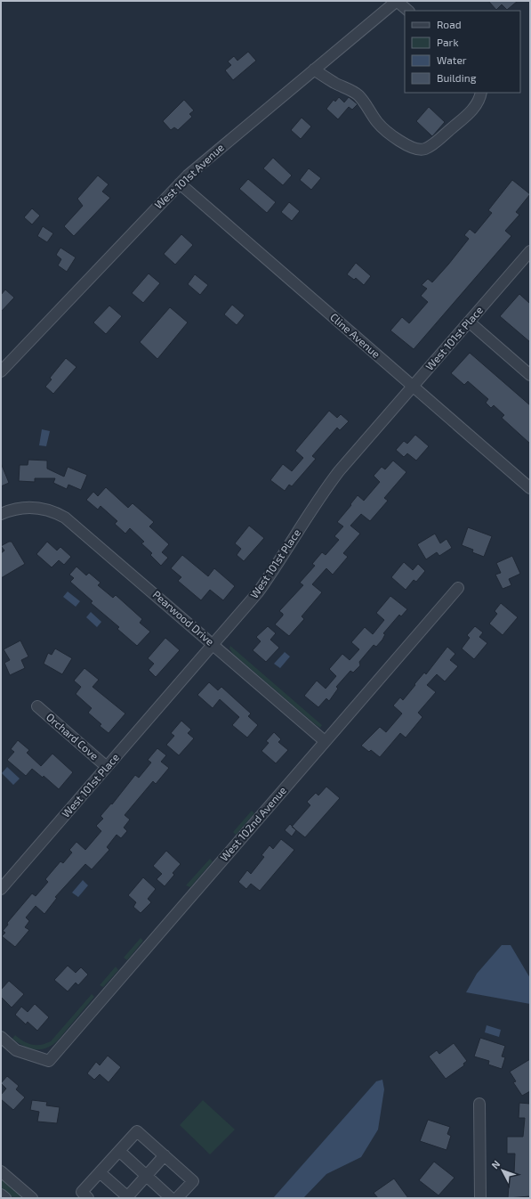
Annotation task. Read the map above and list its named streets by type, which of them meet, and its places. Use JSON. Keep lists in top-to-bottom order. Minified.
{"streets":{"street":["West 101st Avenue","Cline Avenue","West 101st Place","Pearwood Drive","Orchard Cove","West 102nd Avenue"]},"crossings":[["West 101st Avenue","Cline Avenue"],["Cline Avenue","West 101st Place"],["West 101st Place","Pearwood Drive"],["West 101st Place","Orchard Cove"],["Pearwood Drive","West 102nd Avenue"]],"legend":["Road","Park","Water","Building"],"north":"top left"}
